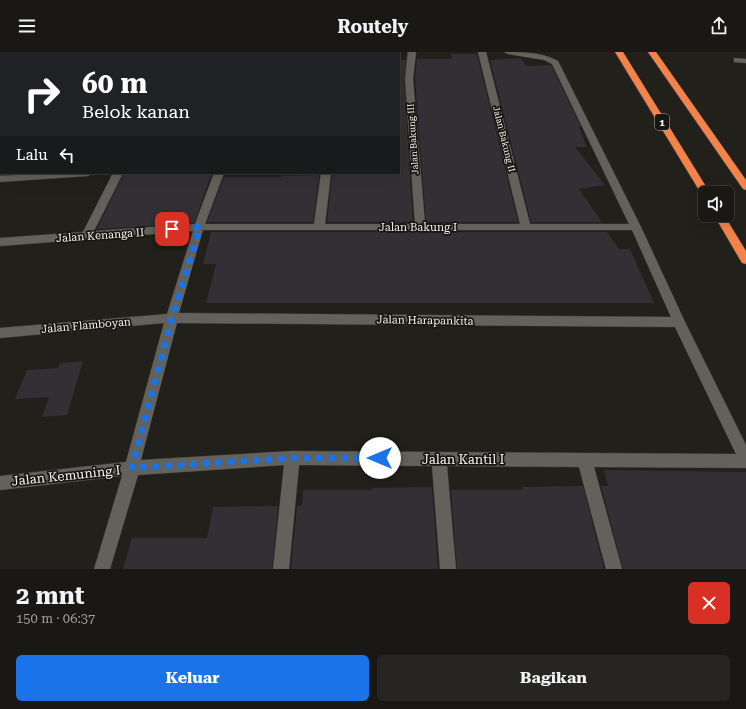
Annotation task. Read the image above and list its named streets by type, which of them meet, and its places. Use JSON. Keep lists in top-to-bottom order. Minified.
{"streets":{"highway":["1"],"street":["Jalan Bakung III","Jalan Bakung II","Jalan Bakung I","Jalan Kenanga II","Jalan Harapankita","Jalan Flamboyan","Jalan Kantil I","Jalan Kemuning I"]},"crossings":[["Jalan Bakung III","Jalan Bakung I"],["Jalan Bakung II","Jalan Bakung I"],["Jalan Bakung I","Jalan Kenanga II"],["Jalan Harapankita","Jalan Flamboyan"],["Jalan Kantil I","Jalan Kemuning I"]],"page":{"header":"Routely","turn":["60 m","Belok kanan"],"then":"Lalu","heading":["2 mnt","150 m · 06:37"],"buttons":["Keluar","Bagikan"]}}
